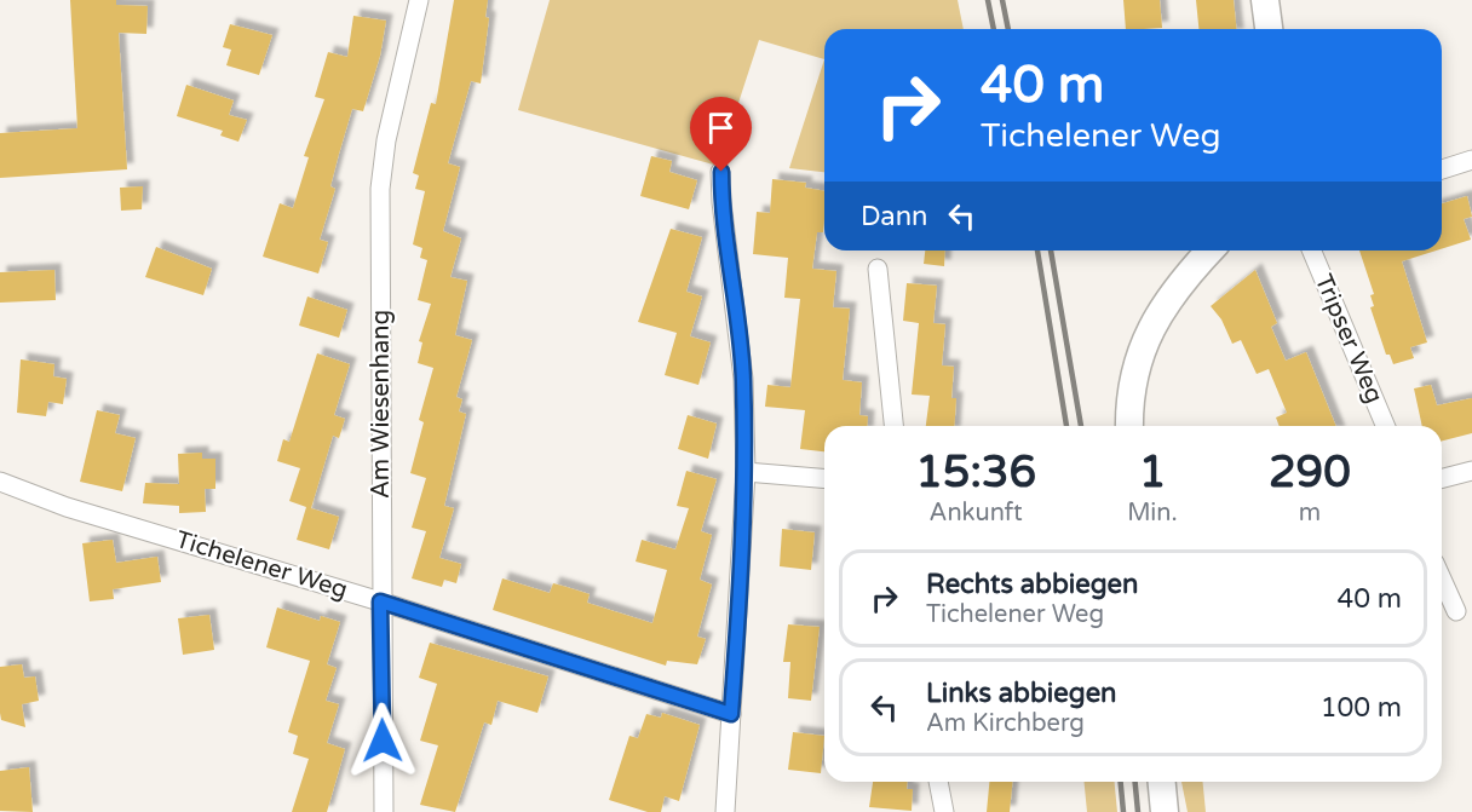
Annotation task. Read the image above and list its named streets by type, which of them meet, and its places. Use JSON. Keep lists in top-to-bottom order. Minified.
{"streets":{"street":["Tripser Weg","Am Wiesenhang","Tichelener Weg"]},"crossings":[["Am Wiesenhang","Tichelener Weg"]],"page":{"turn":["40 m","Tichelener Weg"],"then":"Dann","eta":["15:36","Ankunft","1","Min.","290","m"],"list":[{"name":"Rechts abbiegen","note":"Tichelener Weg","value":"40 m"},{"name":"Links abbiegen","note":"Am Kirchberg","value":"100 m"}]}}
